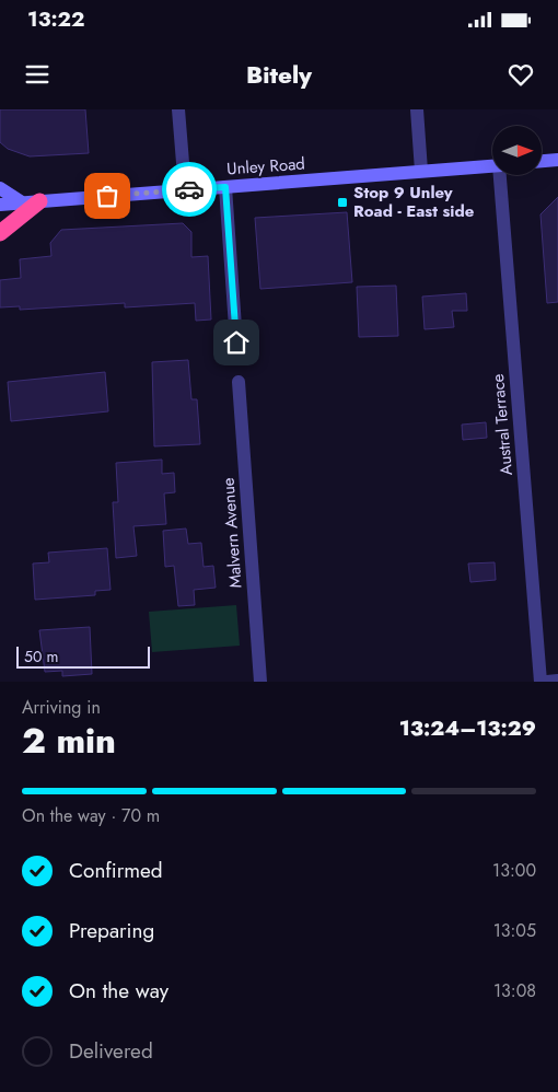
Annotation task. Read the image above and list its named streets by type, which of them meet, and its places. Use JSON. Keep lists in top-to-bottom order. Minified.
{"streets":{"main road":["Unley Road"],"street":["Austral Terrace","Malvern Avenue"]},"places":{"transit":["Stop 9 Unley Road - East side"]},"scale_bar":"50 m","north":"right","page":{"status":"13:22","header":"Bitely","scale":"50 m","heading":["2 min","Arriving in","13:24–13:29"],"bar":"On the way · 70 m","list":[["Confirmed","13:00"],["Preparing","13:05"],["On the way","13:08"],"Delivered"]}}
